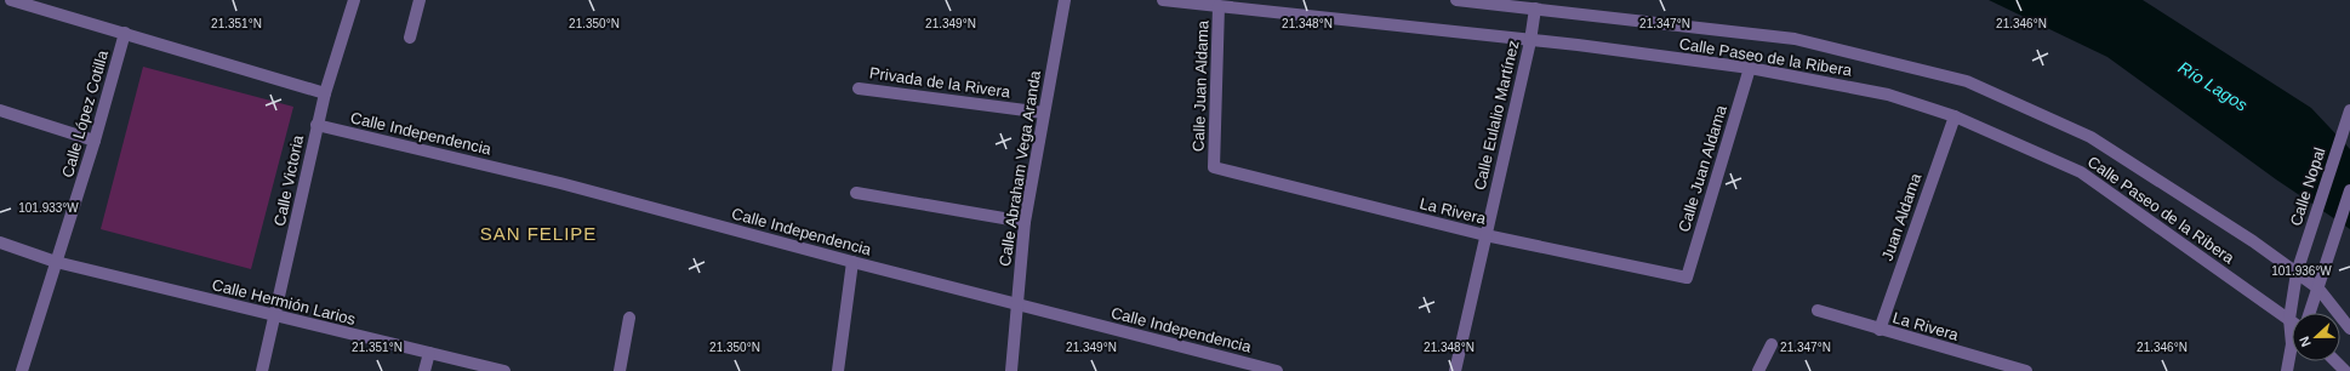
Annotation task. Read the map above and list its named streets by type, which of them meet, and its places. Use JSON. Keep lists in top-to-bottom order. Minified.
{"streets":{"street":["Calle Paseo de la Ribera","Privada de la Rivera","Calle Juan Aldama","Calle López Cotilla","Calle Eulalio Martínez","Calle Independencia","Calle Abraham Vega Aranda","Calle Victoria","Calle Nopal","La Rivera","Juan Aldama","Calle Hermión Larios"]},"crossings":[["Calle Paseo de la Ribera","Calle Juan Aldama"],["Calle Paseo de la Ribera","Calle Eulalio Martínez"],["Calle Paseo de la Ribera","Calle Nopal"],["Calle Paseo de la Ribera","Juan Aldama"],["Privada de la Rivera","Calle Abraham Vega Aranda"],["Calle Juan Aldama","La Rivera"],["Calle López Cotilla","Calle Hermión Larios"],["Calle Eulalio Martínez","La Rivera"],["Calle Independencia","Calle Abraham Vega Aranda"],["Calle Independencia","Calle Victoria"],["Calle Victoria","Calle Hermión Larios"],["La Rivera","Juan Aldama"]],"districts":["SAN FELIPE"],"water":["Río Lagos"],"north":"left","coordinates":["21.350°N","21.349°N","21.347°N","21.346°N","21.351°N","21.348°N","101.933°W","101.936°W"]}
